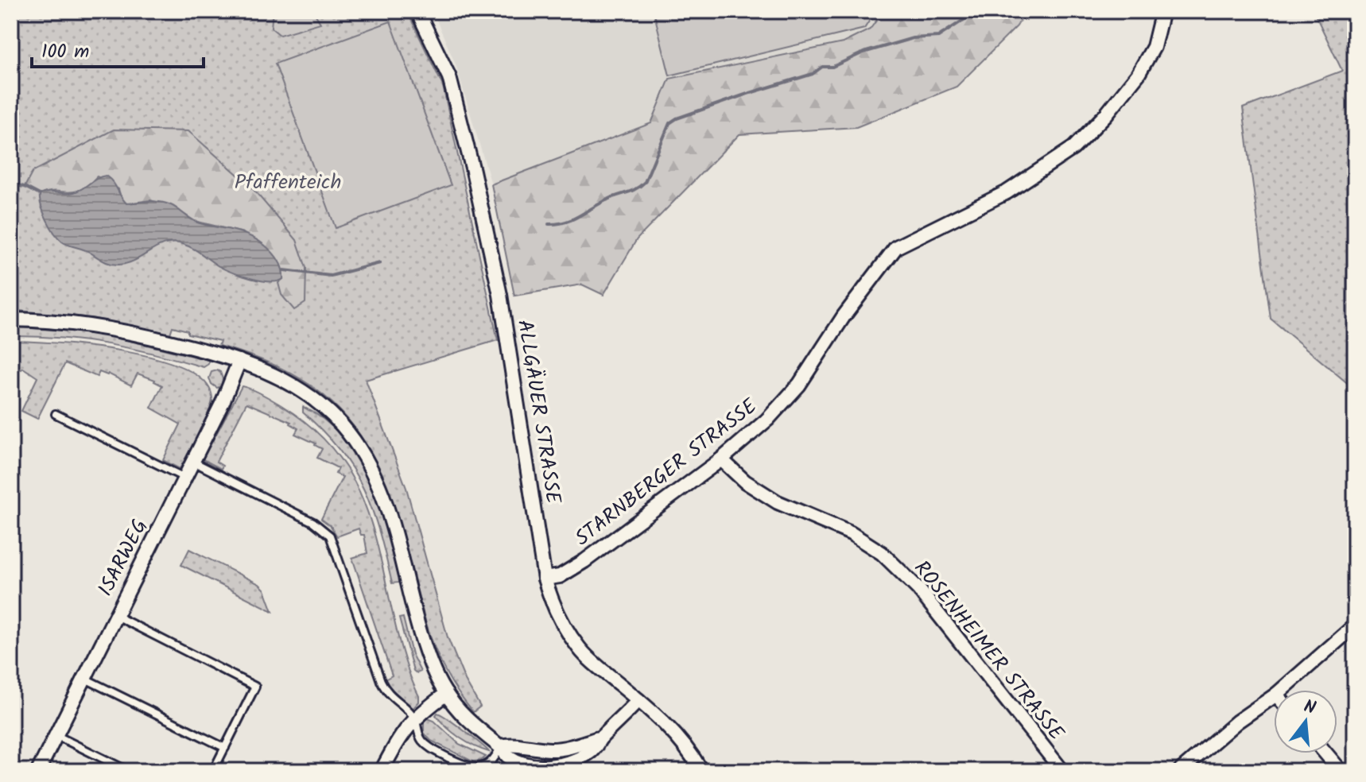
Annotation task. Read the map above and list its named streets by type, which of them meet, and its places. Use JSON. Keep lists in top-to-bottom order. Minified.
{"streets":{"street":["ALLGÄUER STRASSE","STARNBERGER STRASSE","ISARWEG","ROSENHEIMER STRASSE"]},"crossings":[["ALLGÄUER STRASSE","STARNBERGER STRASSE"],["STARNBERGER STRASSE","ROSENHEIMER STRASSE"]],"parks":["Pfaffenteich"],"scale_bar":"100 m","north":"top"}
